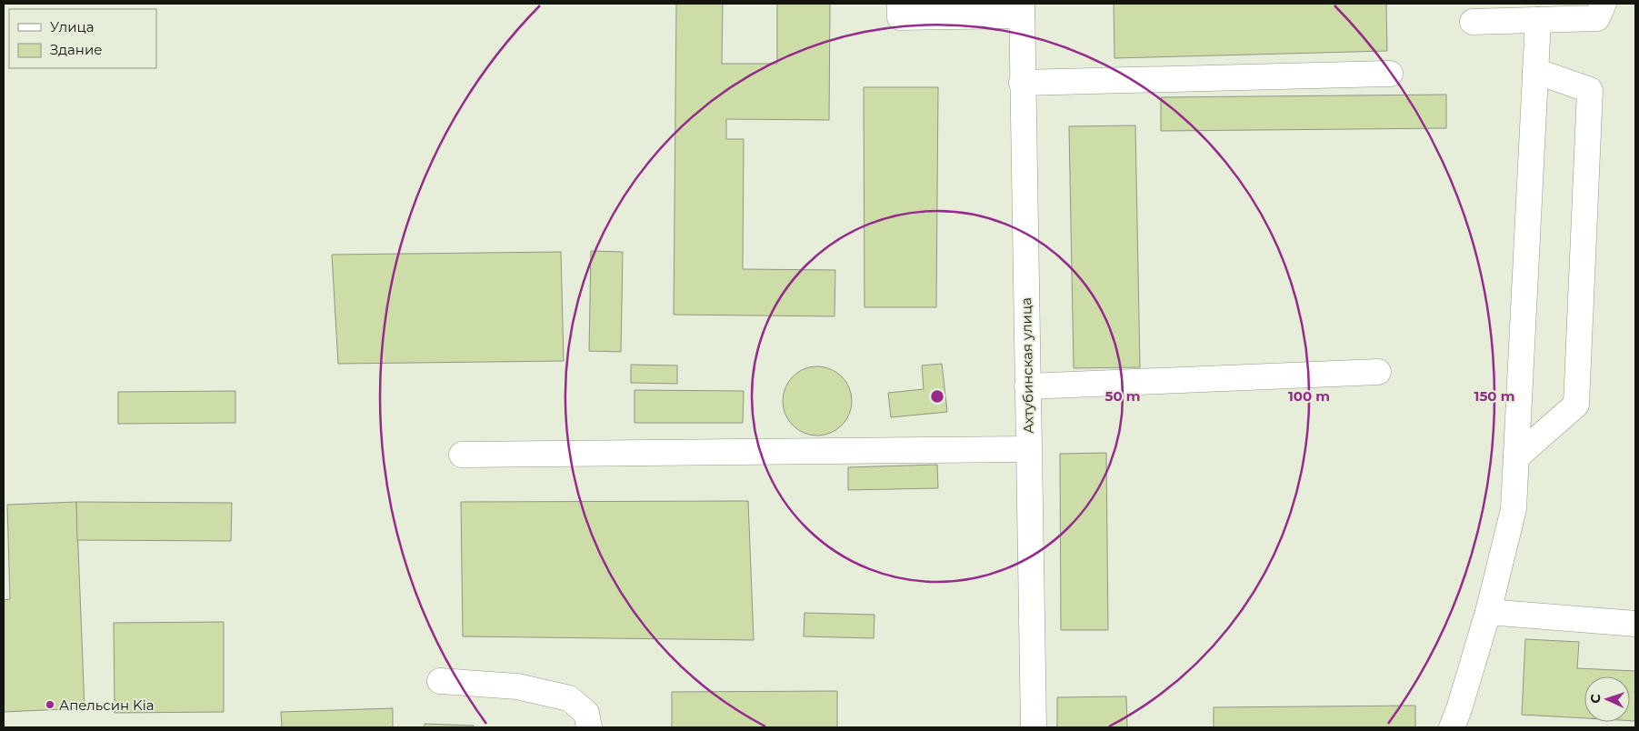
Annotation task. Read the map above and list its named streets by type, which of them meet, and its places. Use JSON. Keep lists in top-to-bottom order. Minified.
{"streets":{"street":["Ахтубинская улица"]},"places":["Апельсин Kia"],"legend":["Улица","Здание"],"north":"left","rings":["50 m","100 m","150 m"]}
